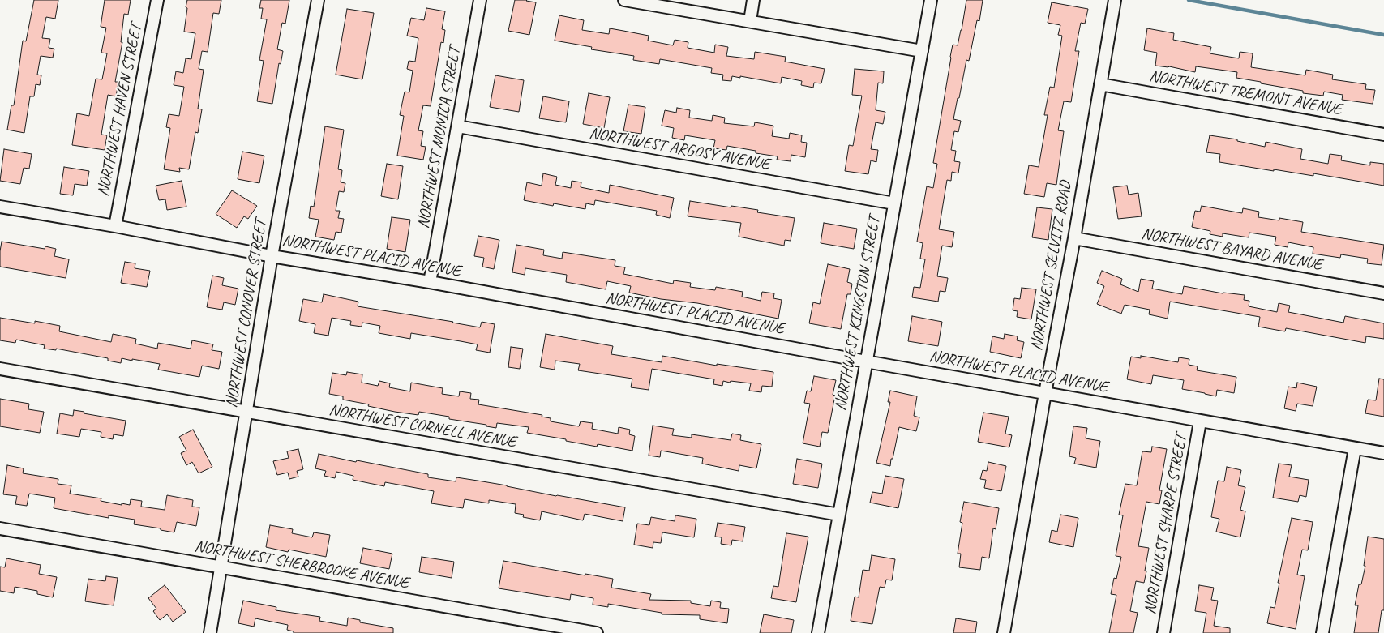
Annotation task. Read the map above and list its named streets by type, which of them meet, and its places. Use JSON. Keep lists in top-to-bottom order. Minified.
{"streets":{"street":["NORTHWEST TREMONT AVENUE","NORTHWEST HAVEN STREET","NORTHWEST MONICA STREET","NORTHWEST ARGOSY AVENUE","NORTHWEST BAYARD AVENUE","NORTHWEST PLACID AVENUE","NORTHWEST SELVITZ ROAD","NORTHWEST CONOVER STREET","NORTHWEST KINGSTON STREET","NORTHWEST CORNELL AVENUE","NORTHWEST SHARPE STREET","NORTHWEST SHERBROOKE AVENUE"]},"crossings":[["NORTHWEST TREMONT AVENUE","NORTHWEST SELVITZ ROAD"],["NORTHWEST HAVEN STREET","NORTHWEST PLACID AVENUE"],["NORTHWEST MONICA STREET","NORTHWEST ARGOSY AVENUE"],["NORTHWEST MONICA STREET","NORTHWEST PLACID AVENUE"],["NORTHWEST ARGOSY AVENUE","NORTHWEST KINGSTON STREET"],["NORTHWEST BAYARD AVENUE","NORTHWEST SELVITZ ROAD"],["NORTHWEST PLACID AVENUE","NORTHWEST SELVITZ ROAD"],["NORTHWEST PLACID AVENUE","NORTHWEST CONOVER STREET"],["NORTHWEST PLACID AVENUE","NORTHWEST KINGSTON STREET"],["NORTHWEST PLACID AVENUE","NORTHWEST SHARPE STREET"],["NORTHWEST CONOVER STREET","NORTHWEST CORNELL AVENUE"],["NORTHWEST CONOVER STREET","NORTHWEST SHERBROOKE AVENUE"],["NORTHWEST KINGSTON STREET","NORTHWEST CORNELL AVENUE"]]}
